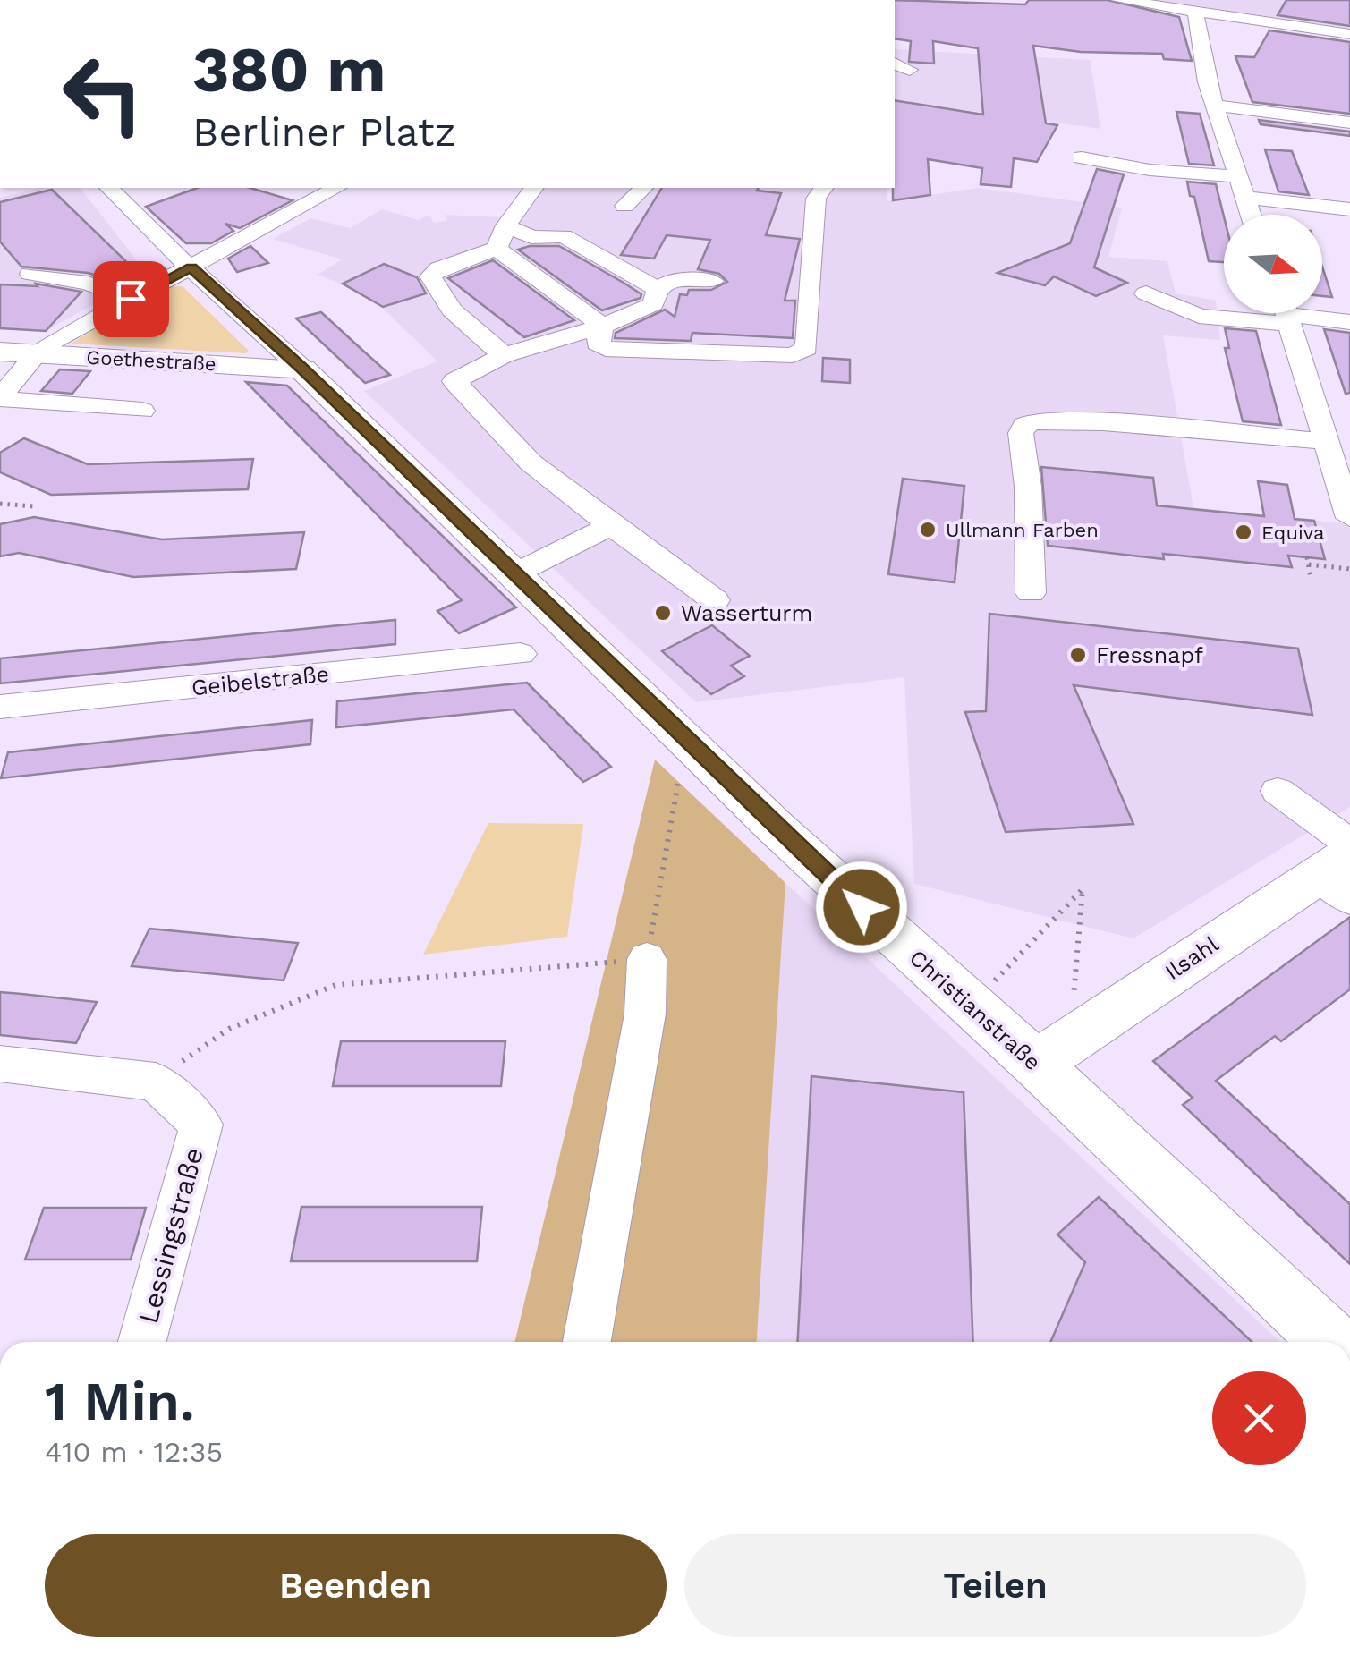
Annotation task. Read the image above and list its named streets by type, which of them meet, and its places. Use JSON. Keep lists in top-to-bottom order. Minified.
{"streets":{"main road":["Goethestraße","Ilsahl","Christianstraße"],"street":["Geibelstraße","Lessingstraße"]},"crossings":[["Goethestraße","Christianstraße"],["Ilsahl","Christianstraße"]],"places":["Ullmann Farben","Equiva","Wasserturm","Fressnapf"],"north":"right","page":{"turn":["380 m","Berliner Platz"],"heading":["1 Min.","410 m · 12:35"],"buttons":["Beenden","Teilen"]}}
